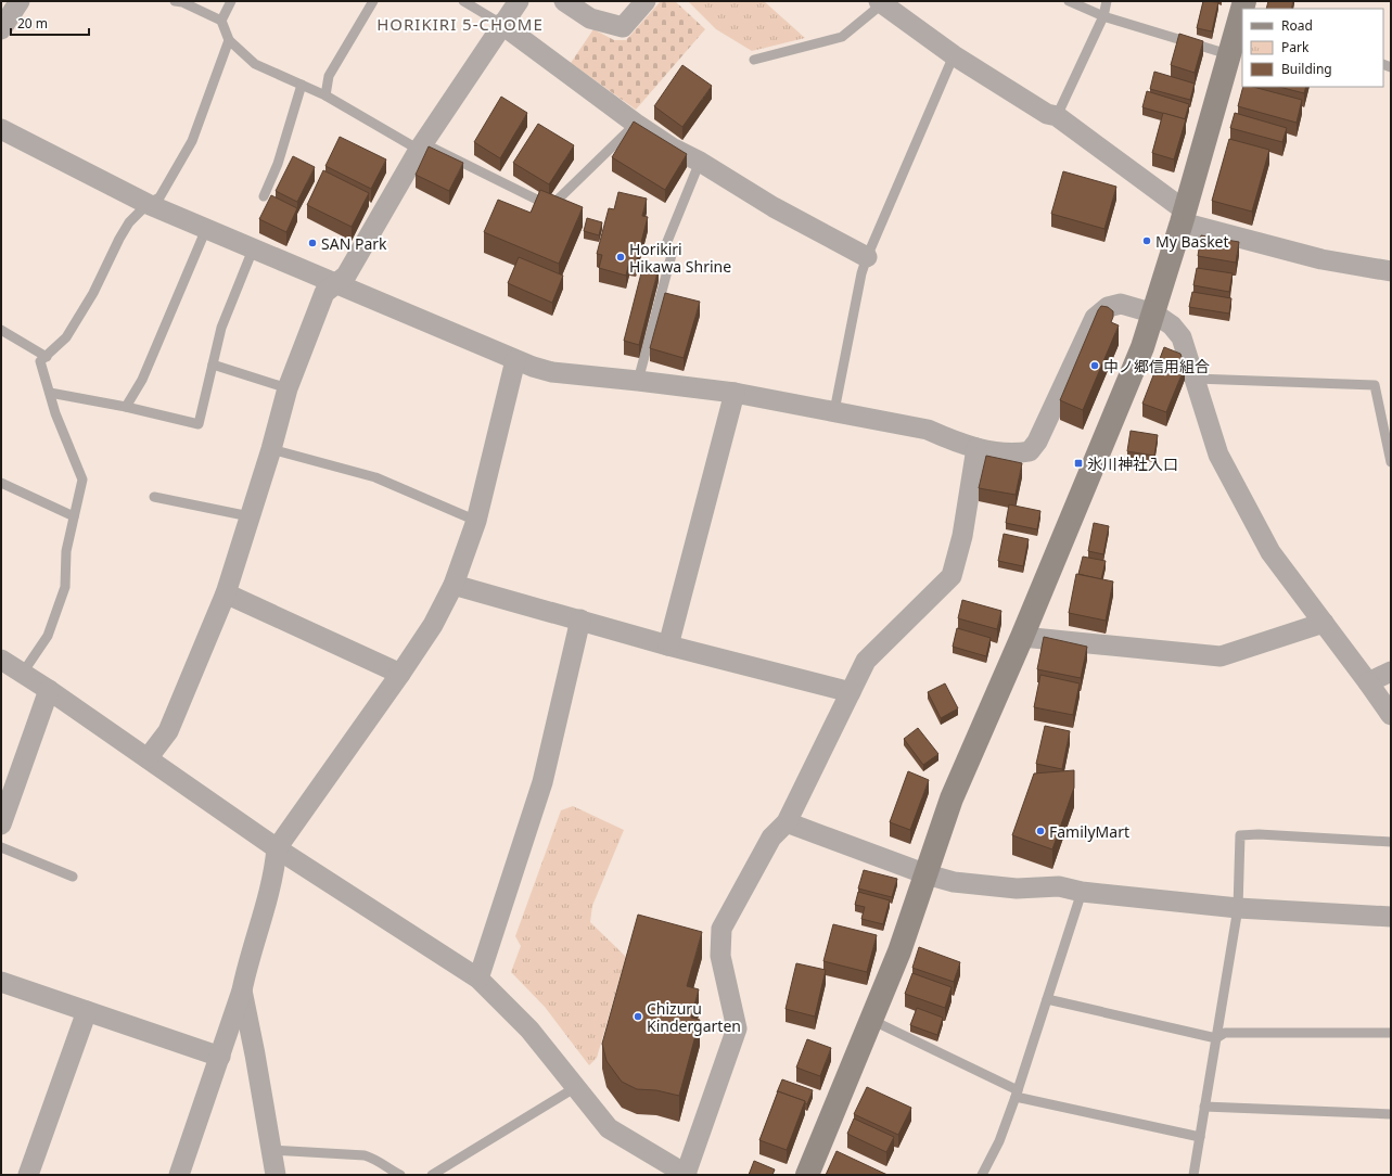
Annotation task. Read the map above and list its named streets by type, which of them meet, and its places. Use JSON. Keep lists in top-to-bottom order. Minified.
{"districts":["HORIKIRI 5-CHOME"],"places":{"other":["My Basket","SAN Park","Horikiri Hikawa Shrine","中ノ郷信用組合","FamilyMart","Chizuru Kindergarten"],"transit":["氷川神社入口"]},"legend":["Road","Park","Building"],"scale_bar":"20 m"}
